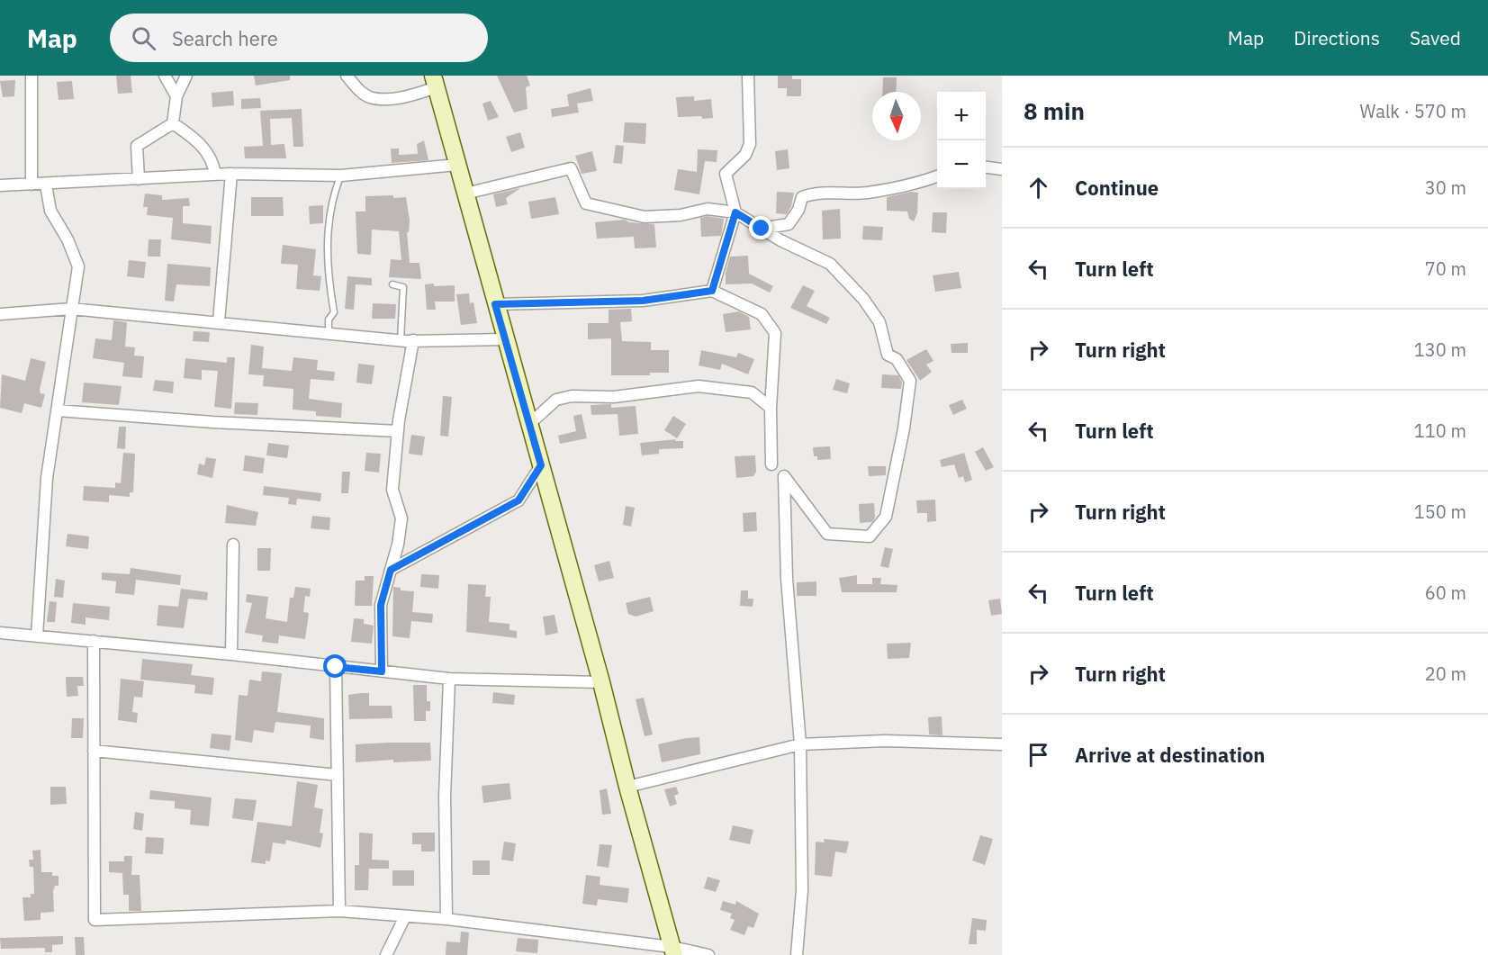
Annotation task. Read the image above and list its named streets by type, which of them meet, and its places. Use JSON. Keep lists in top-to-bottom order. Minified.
{"north":"bottom","page":{"header":"Map","search":"Search here","nav":["Map","Directions","Saved"],"heading":["8 min","Walk · 570 m"],"map_buttons":["+","−"],"list":[["Continue","30 m"],["Turn left","70 m"],["Turn right","130 m"],["Turn left","110 m"],["Turn right","150 m"],["Turn left","60 m"],["Turn right","20 m"],"Arrive at destination"]}}
